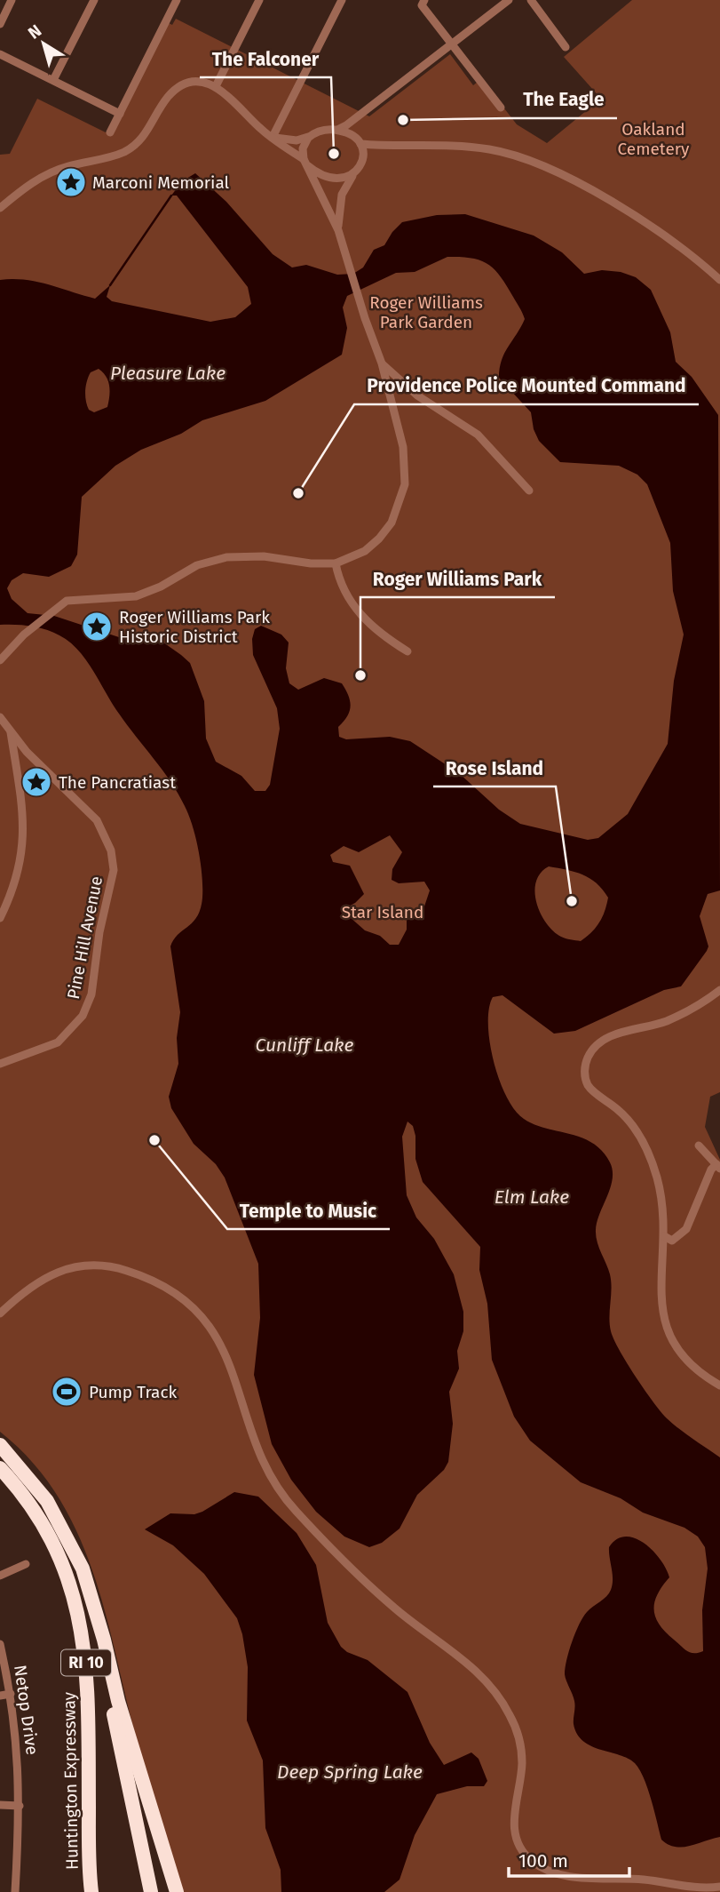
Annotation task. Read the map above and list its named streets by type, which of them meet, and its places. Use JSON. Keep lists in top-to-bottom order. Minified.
{"streets":{"highway":["RI 10","Huntington Expressway"],"street":["Pine Hill Avenue","Netop Drive"]},"water":["Pleasure Lake","Cunliff Lake","Elm Lake","Deep Spring Lake"],"parks":["Oakland Cemetery","Roger Williams Park Garden","Star Island"],"places":{"other":["The Eagle","The Falconer","Providence Police Mounted Command","Roger Williams Park","Rose Island","Temple to Music"],"place":["Marconi Memorial","Roger Williams Park Historic District","The Pancratiast"],"sports":["Pump Track"]},"scale_bar":"100 m","north":"top left"}
